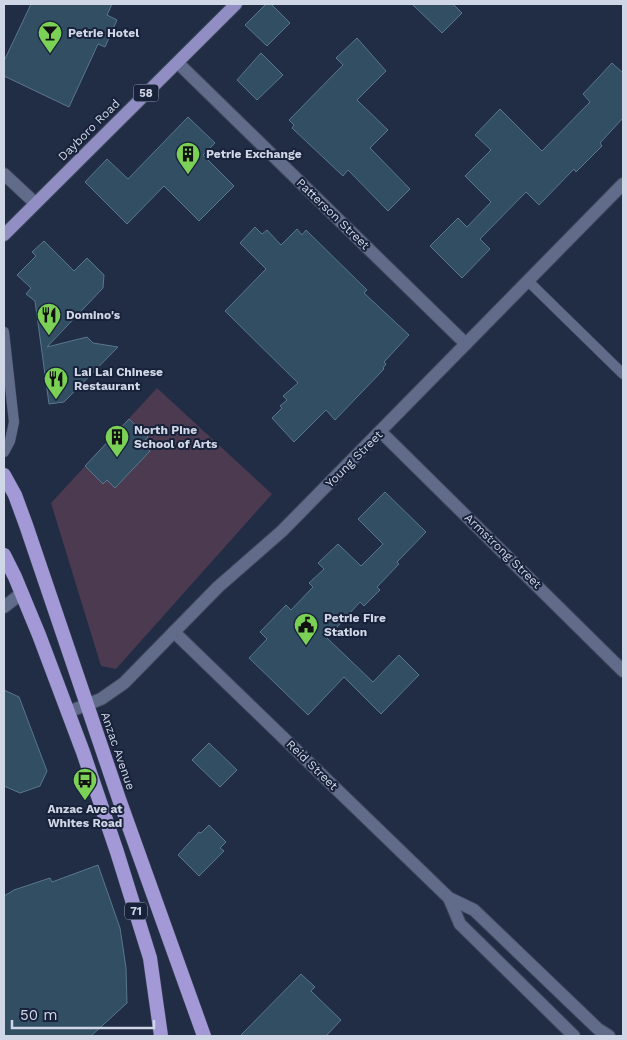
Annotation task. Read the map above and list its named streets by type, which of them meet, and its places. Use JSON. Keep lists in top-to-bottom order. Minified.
{"streets":{"highway":["Anzac Avenue","71"],"main road":["58","Dayboro Road"],"street":["Patterson Street","Young Street","Armstrong Street","Reid Street"]},"crossings":[["Dayboro Road","Patterson Street"],["Patterson Street","Young Street"],["Young Street","Armstrong Street"],["Young Street","Anzac Avenue"],["Young Street","Reid Street"],["Young Street","71"]],"places":{"bar":["Petrie Hotel"],"building":["Petrie Exchange","North Pine School of Arts"],"restaurant":["Domino's","Lai Lai Chinese Restaurant"],"public building":["Petrie Fire Station"],"bus stop":["Anzac Ave at Whites Road"]},"scale_bar":"50 m"}
